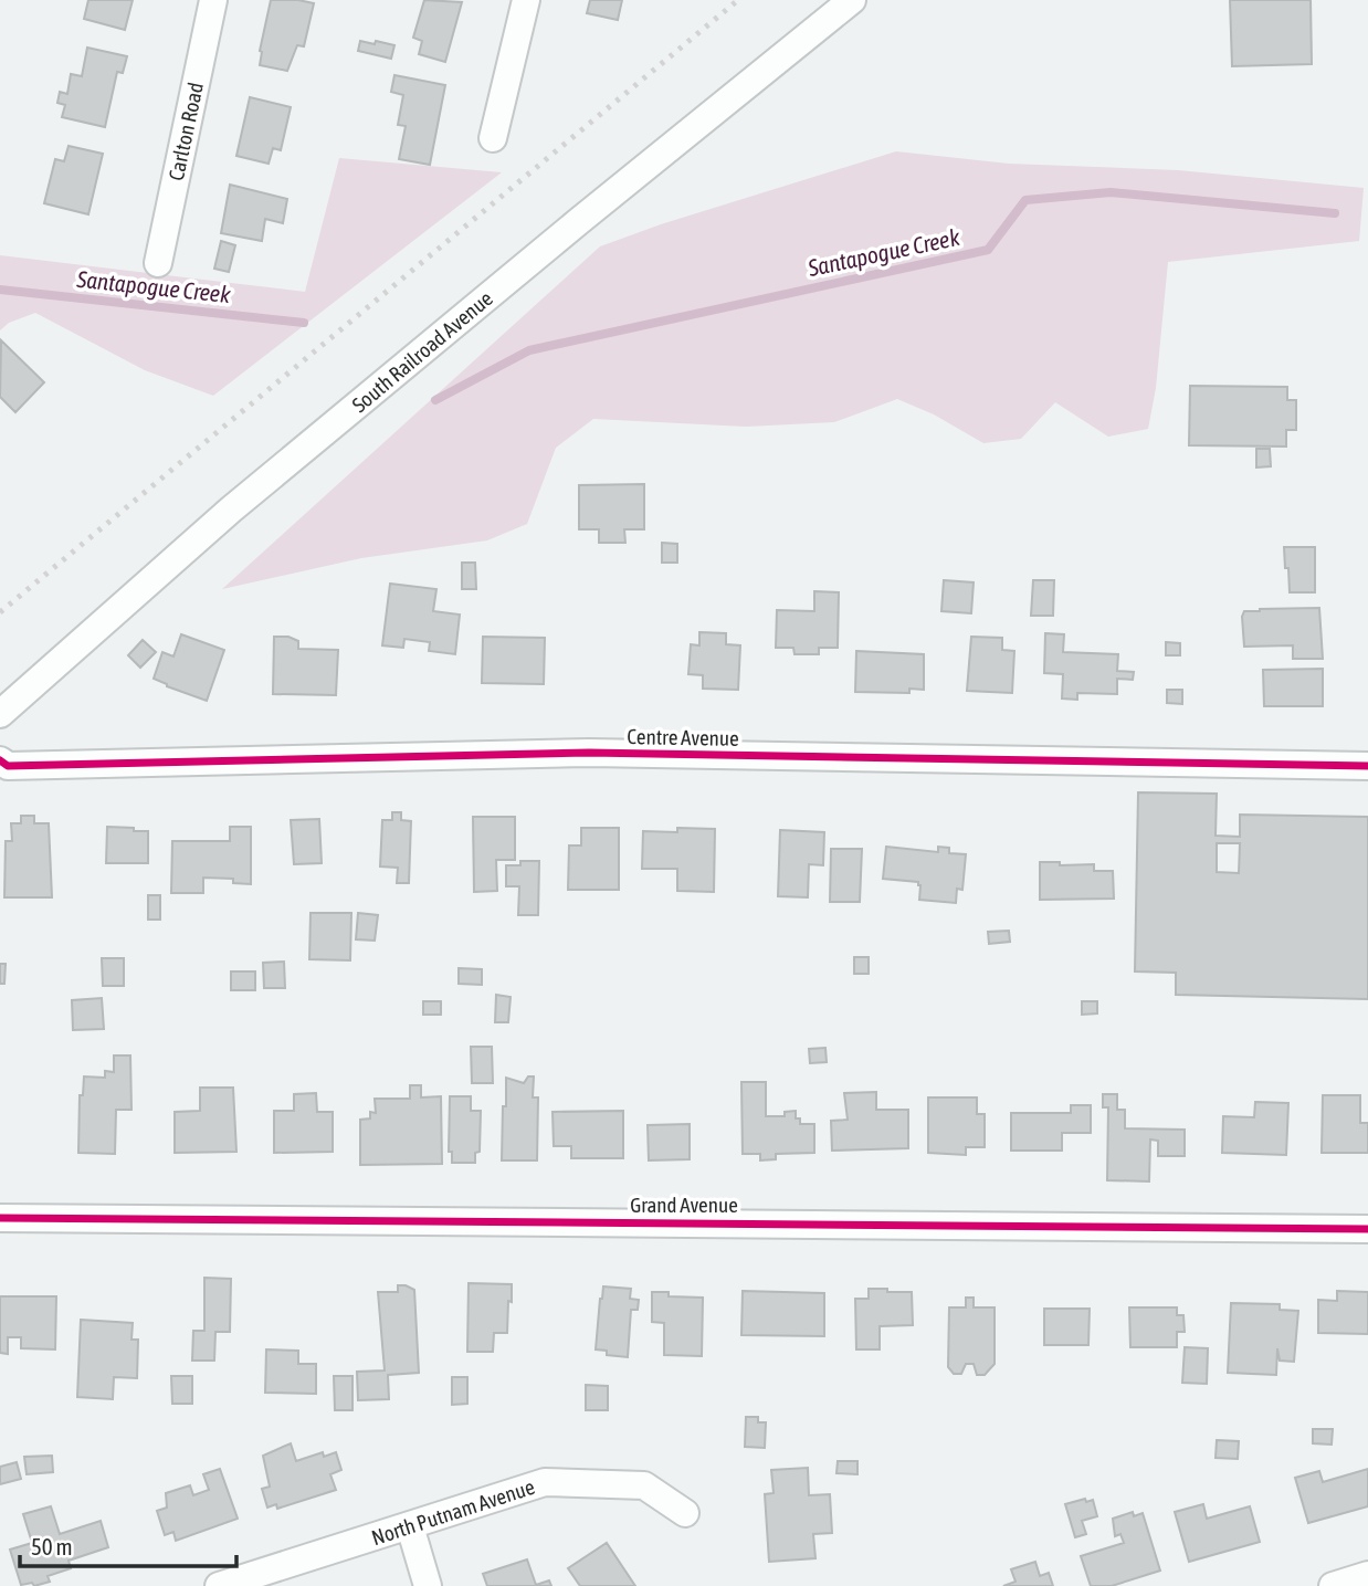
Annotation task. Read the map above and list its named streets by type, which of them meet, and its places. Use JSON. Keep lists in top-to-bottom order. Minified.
{"streets":{"street":["Carlton Road","South Railroad Avenue","Centre Avenue","Grand Avenue","North Putnam Avenue"]},"water":["Santapogue Creek"],"scale_bar":"50 m"}
